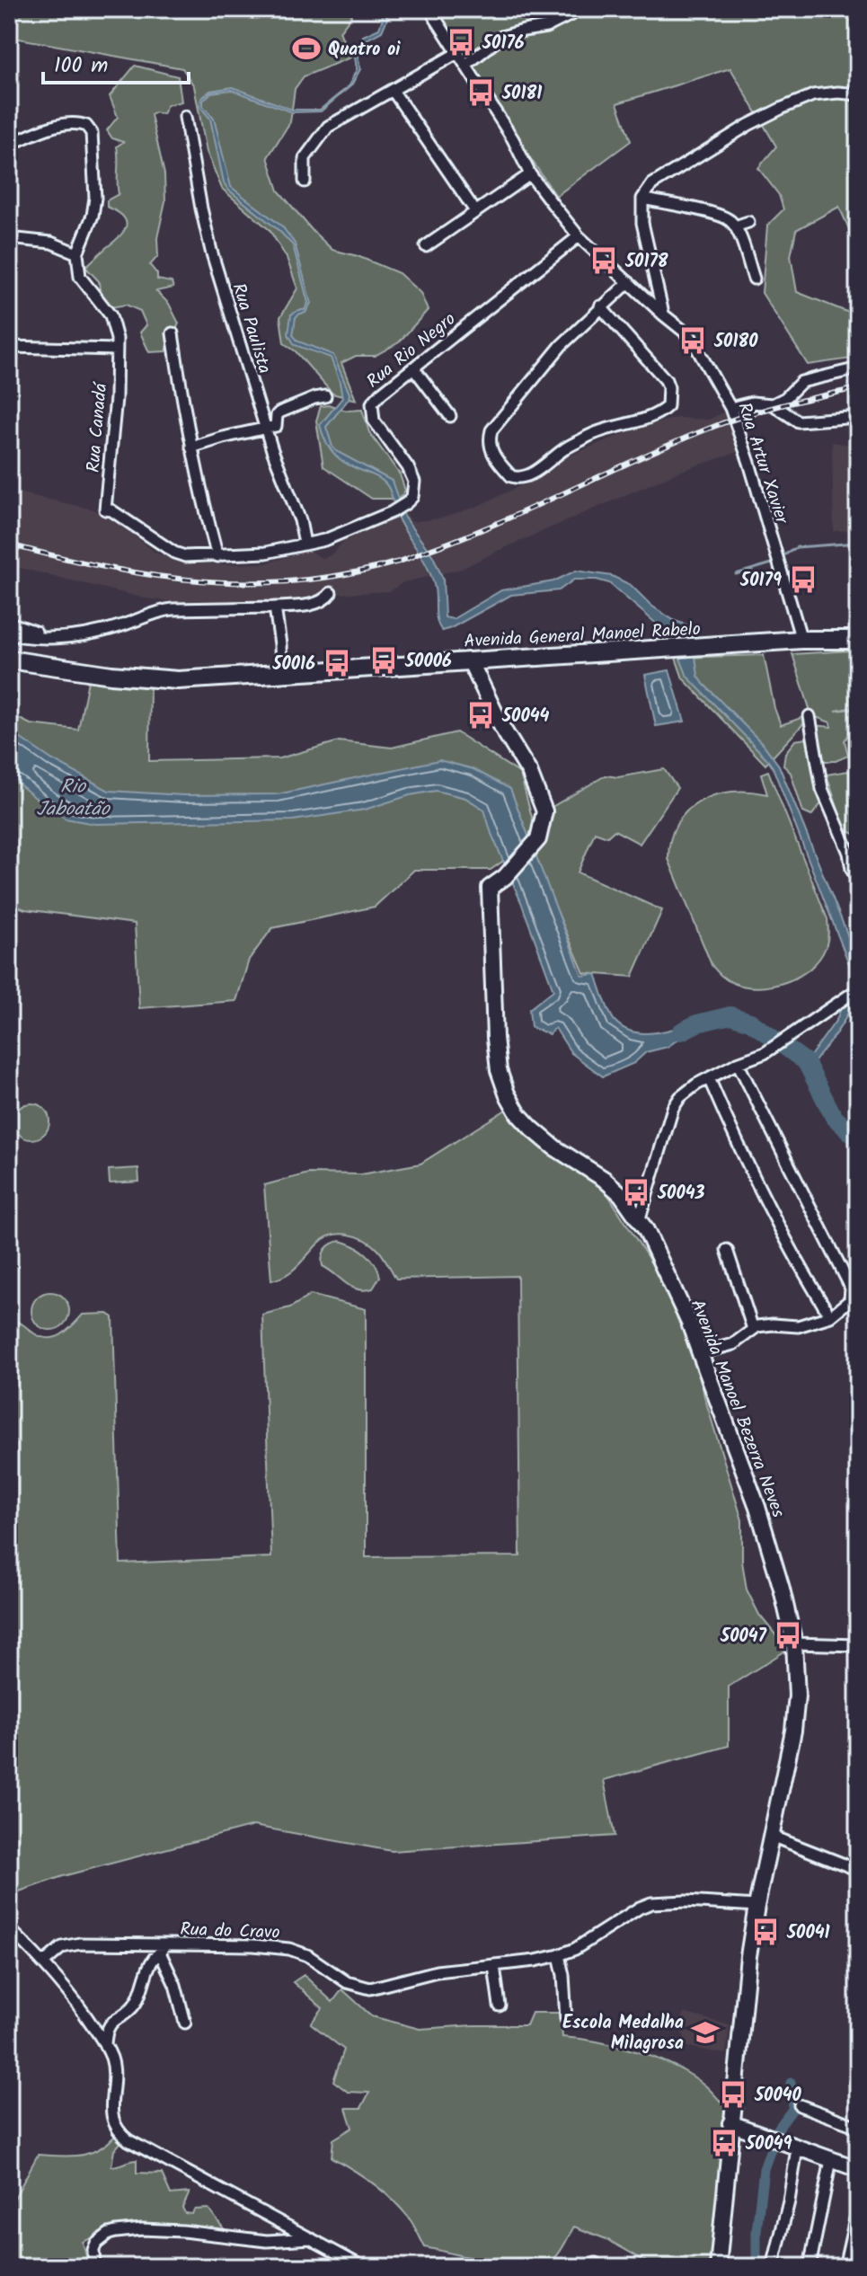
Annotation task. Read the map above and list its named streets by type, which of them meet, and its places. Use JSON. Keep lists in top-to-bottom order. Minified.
{"streets":{"main road":["Avenida General Manoel Rabelo"],"street":["Rua Paulista","Rua Rio Negro","Rua Canadá","Rua Artur Xavier","Avenida Manoel Bezerra Neves","Rua do Cravo"]},"crossings":[["Rua Paulista","Rua Rio Negro"],["Rua Rio Negro","Rua Canadá"],["Rua Rio Negro","Rua Artur Xavier"],["Rua Artur Xavier","Avenida General Manoel Rabelo"],["Avenida General Manoel Rabelo","Avenida Manoel Bezerra Neves"],["Avenida Manoel Bezerra Neves","Rua do Cravo"]],"water":["Rio Jaboatão"],"places":{"bus stop":["50176","50181","50178","50180","50179","50006","50016","50044","50043","50047","50041","50040","50049"],"sports":["Quatro oi"],"school or university":["Escola Medalha Milagrosa"]},"scale_bar":"100 m"}
